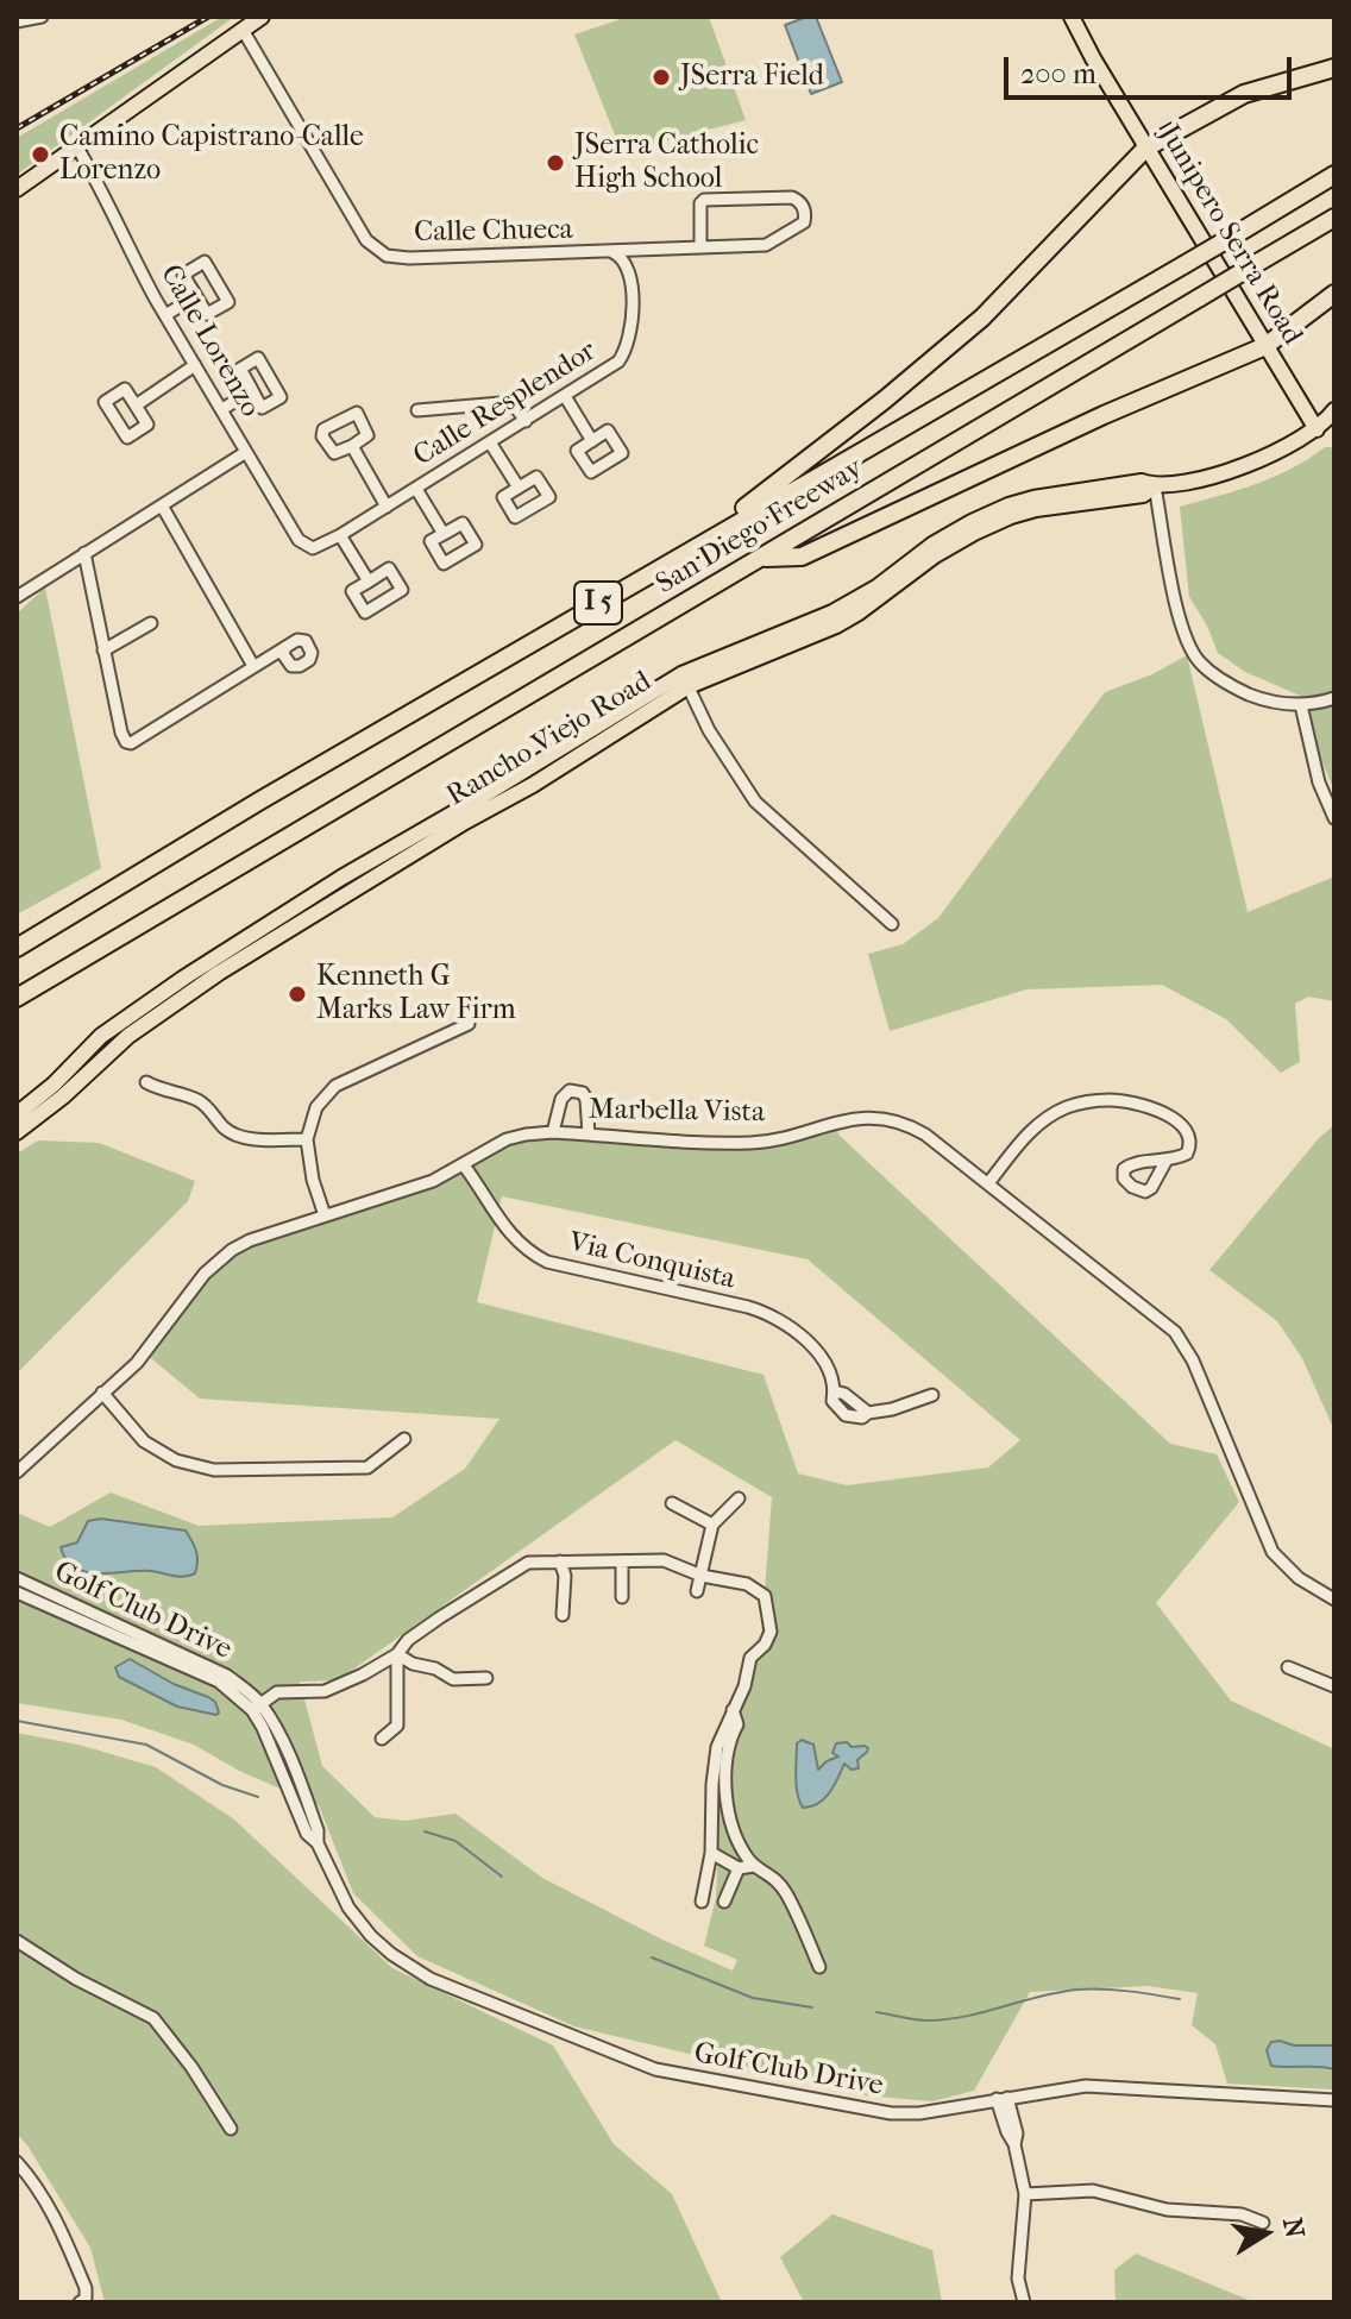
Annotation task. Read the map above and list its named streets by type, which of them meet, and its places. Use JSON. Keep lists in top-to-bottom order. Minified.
{"streets":{"highway":["San Diego Freeway","I 5"],"main road":["Junipero Serra Road","Rancho Viejo Road"],"street":["Calle Chueca","Calle Lorenzo","Calle Resplendor","Marbella Vista","Via Conquista","Golf Club Drive"]},"crossings":[["Calle Chueca","Calle Resplendor"],["Junipero Serra Road","Rancho Viejo Road"],["Calle Lorenzo","Calle Resplendor"],["Marbella Vista","Via Conquista"]],"places":["JSerra Field","Camino Capistrano-Calle Lorenzo","JSerra Catholic High School","Kenneth G Marks Law Firm"],"scale_bar":"200 m","north":"right"}
